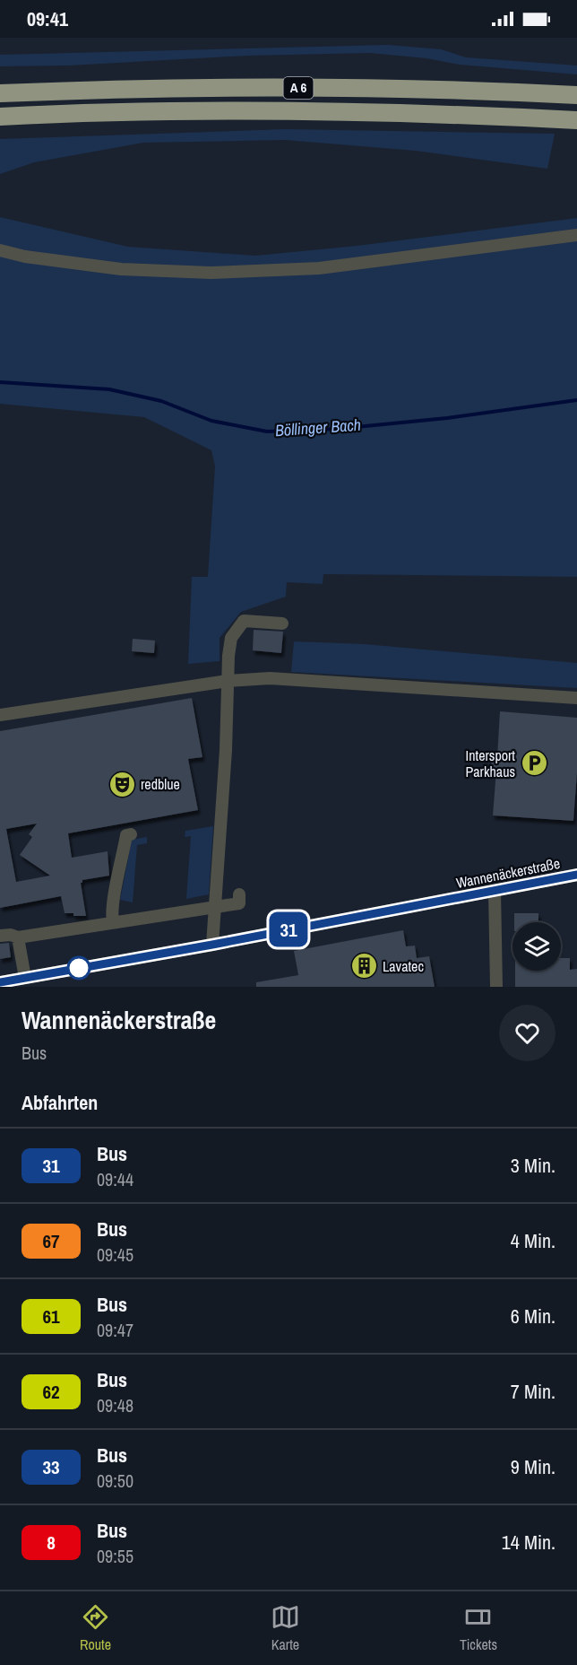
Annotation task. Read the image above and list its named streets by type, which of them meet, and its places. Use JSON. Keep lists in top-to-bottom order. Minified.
{"streets":{"highway":["A 6"],"street":["Wannenäckerstraße"]},"water":["Böllinger Bach"],"places":{"parking":["Intersport Parkhaus"],"theatre":["redblue"],"building":["Lavatec"]},"lines":["bus line 31"],"page":{"status":"09:41","on_map":"31","heading":[["Wannenäckerstraße","Bus"],"Abfahrten"],"list":[{"mark":"31","name":"Bus","note":"09:44","value":"3 Min."},{"mark":"67","name":"Bus","note":"09:45","value":"4 Min."},{"mark":"61","name":"Bus","note":"09:47","value":"6 Min."},{"mark":"62","name":"Bus","note":"09:48","value":"7 Min."},{"mark":"33","name":"Bus","note":"09:50","value":"9 Min."},{"mark":"8","name":"Bus","note":"09:55","value":"14 Min."}],"tabs":["Route","Karte","Tickets"]}}
